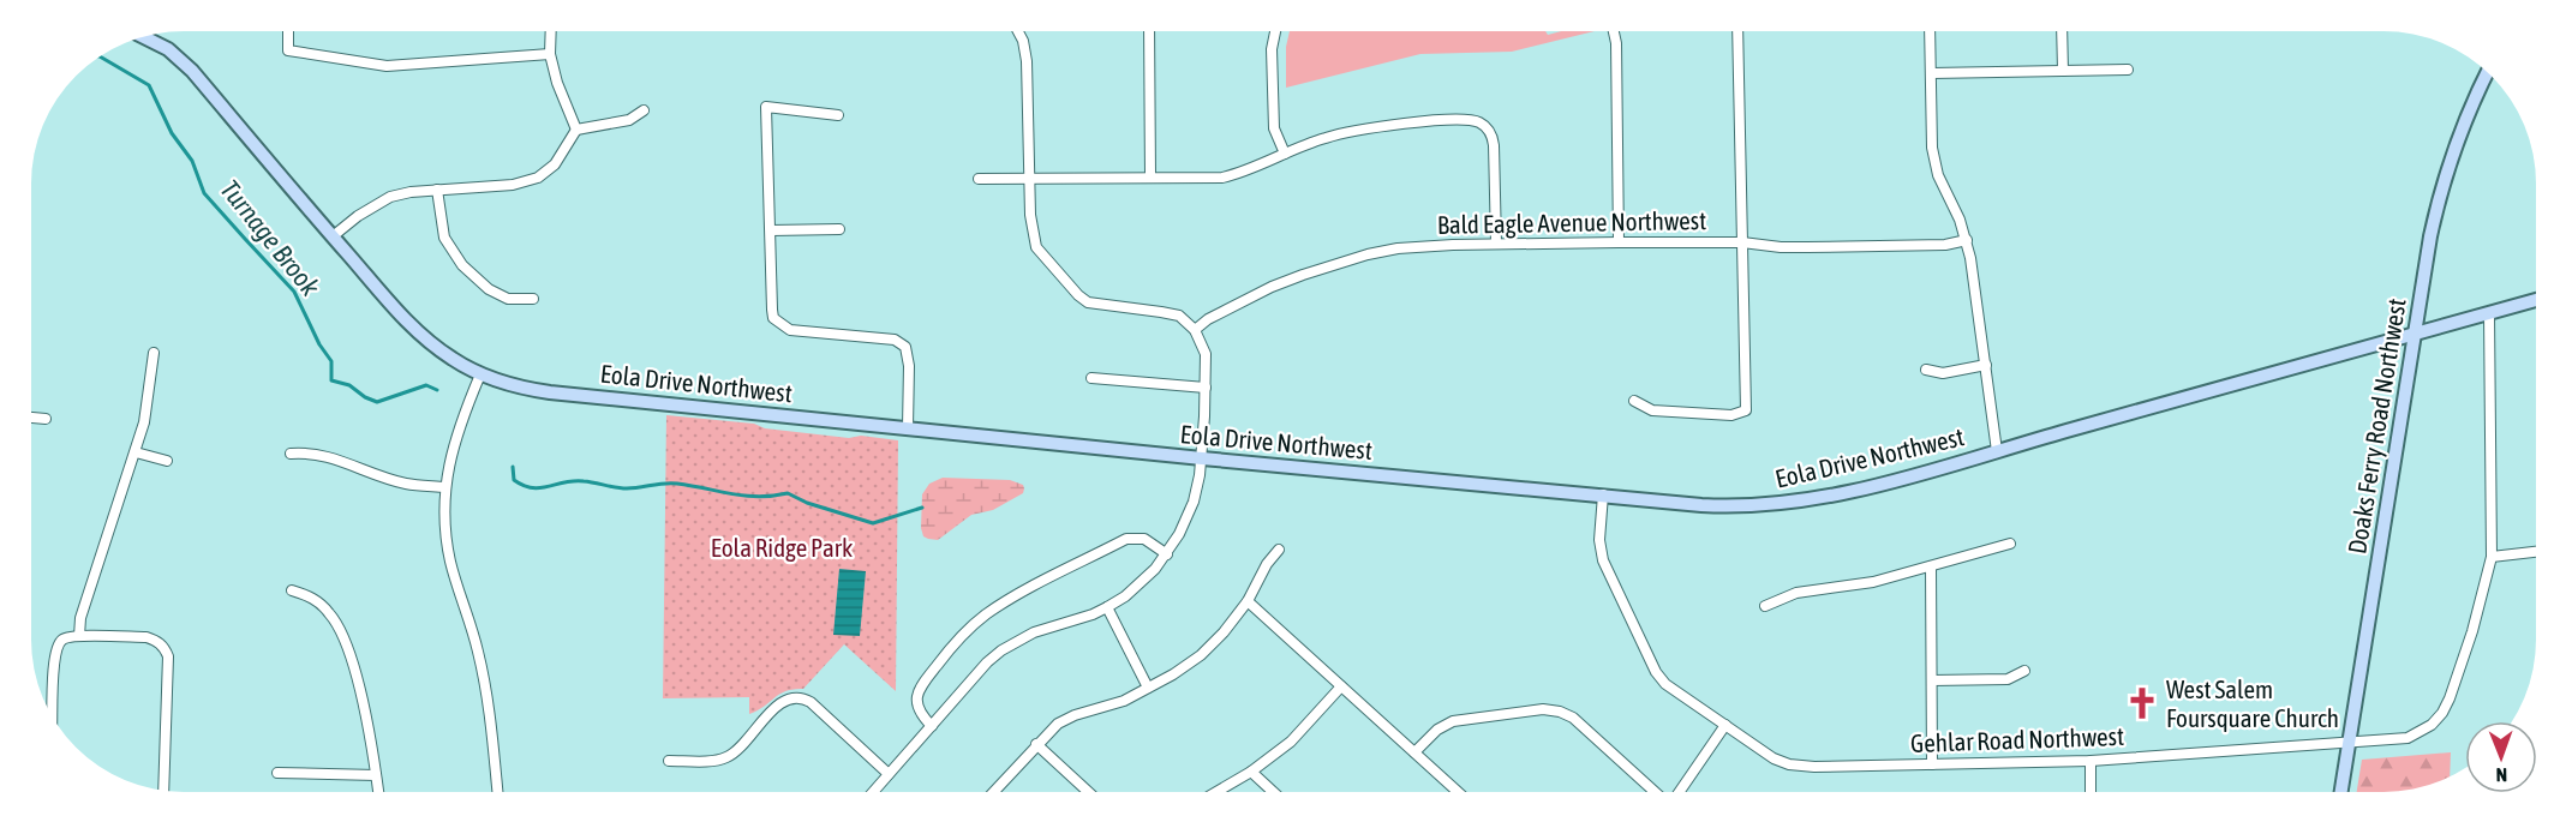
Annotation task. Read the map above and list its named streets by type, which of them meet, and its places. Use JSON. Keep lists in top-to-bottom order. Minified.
{"streets":{"main road":["Eola Drive Northwest","Doaks Ferry Road Northwest"],"street":["Bald Eagle Avenue Northwest","Gehlar Road Northwest"]},"crossings":[["Eola Drive Northwest","Doaks Ferry Road Northwest"],["Eola Drive Northwest","Gehlar Road Northwest"],["Doaks Ferry Road Northwest","Gehlar Road Northwest"]],"water":["Turnage Brook"],"parks":["Eola Ridge Park"],"places":{"church":["West Salem Foursquare Church"]},"north":"bottom"}
